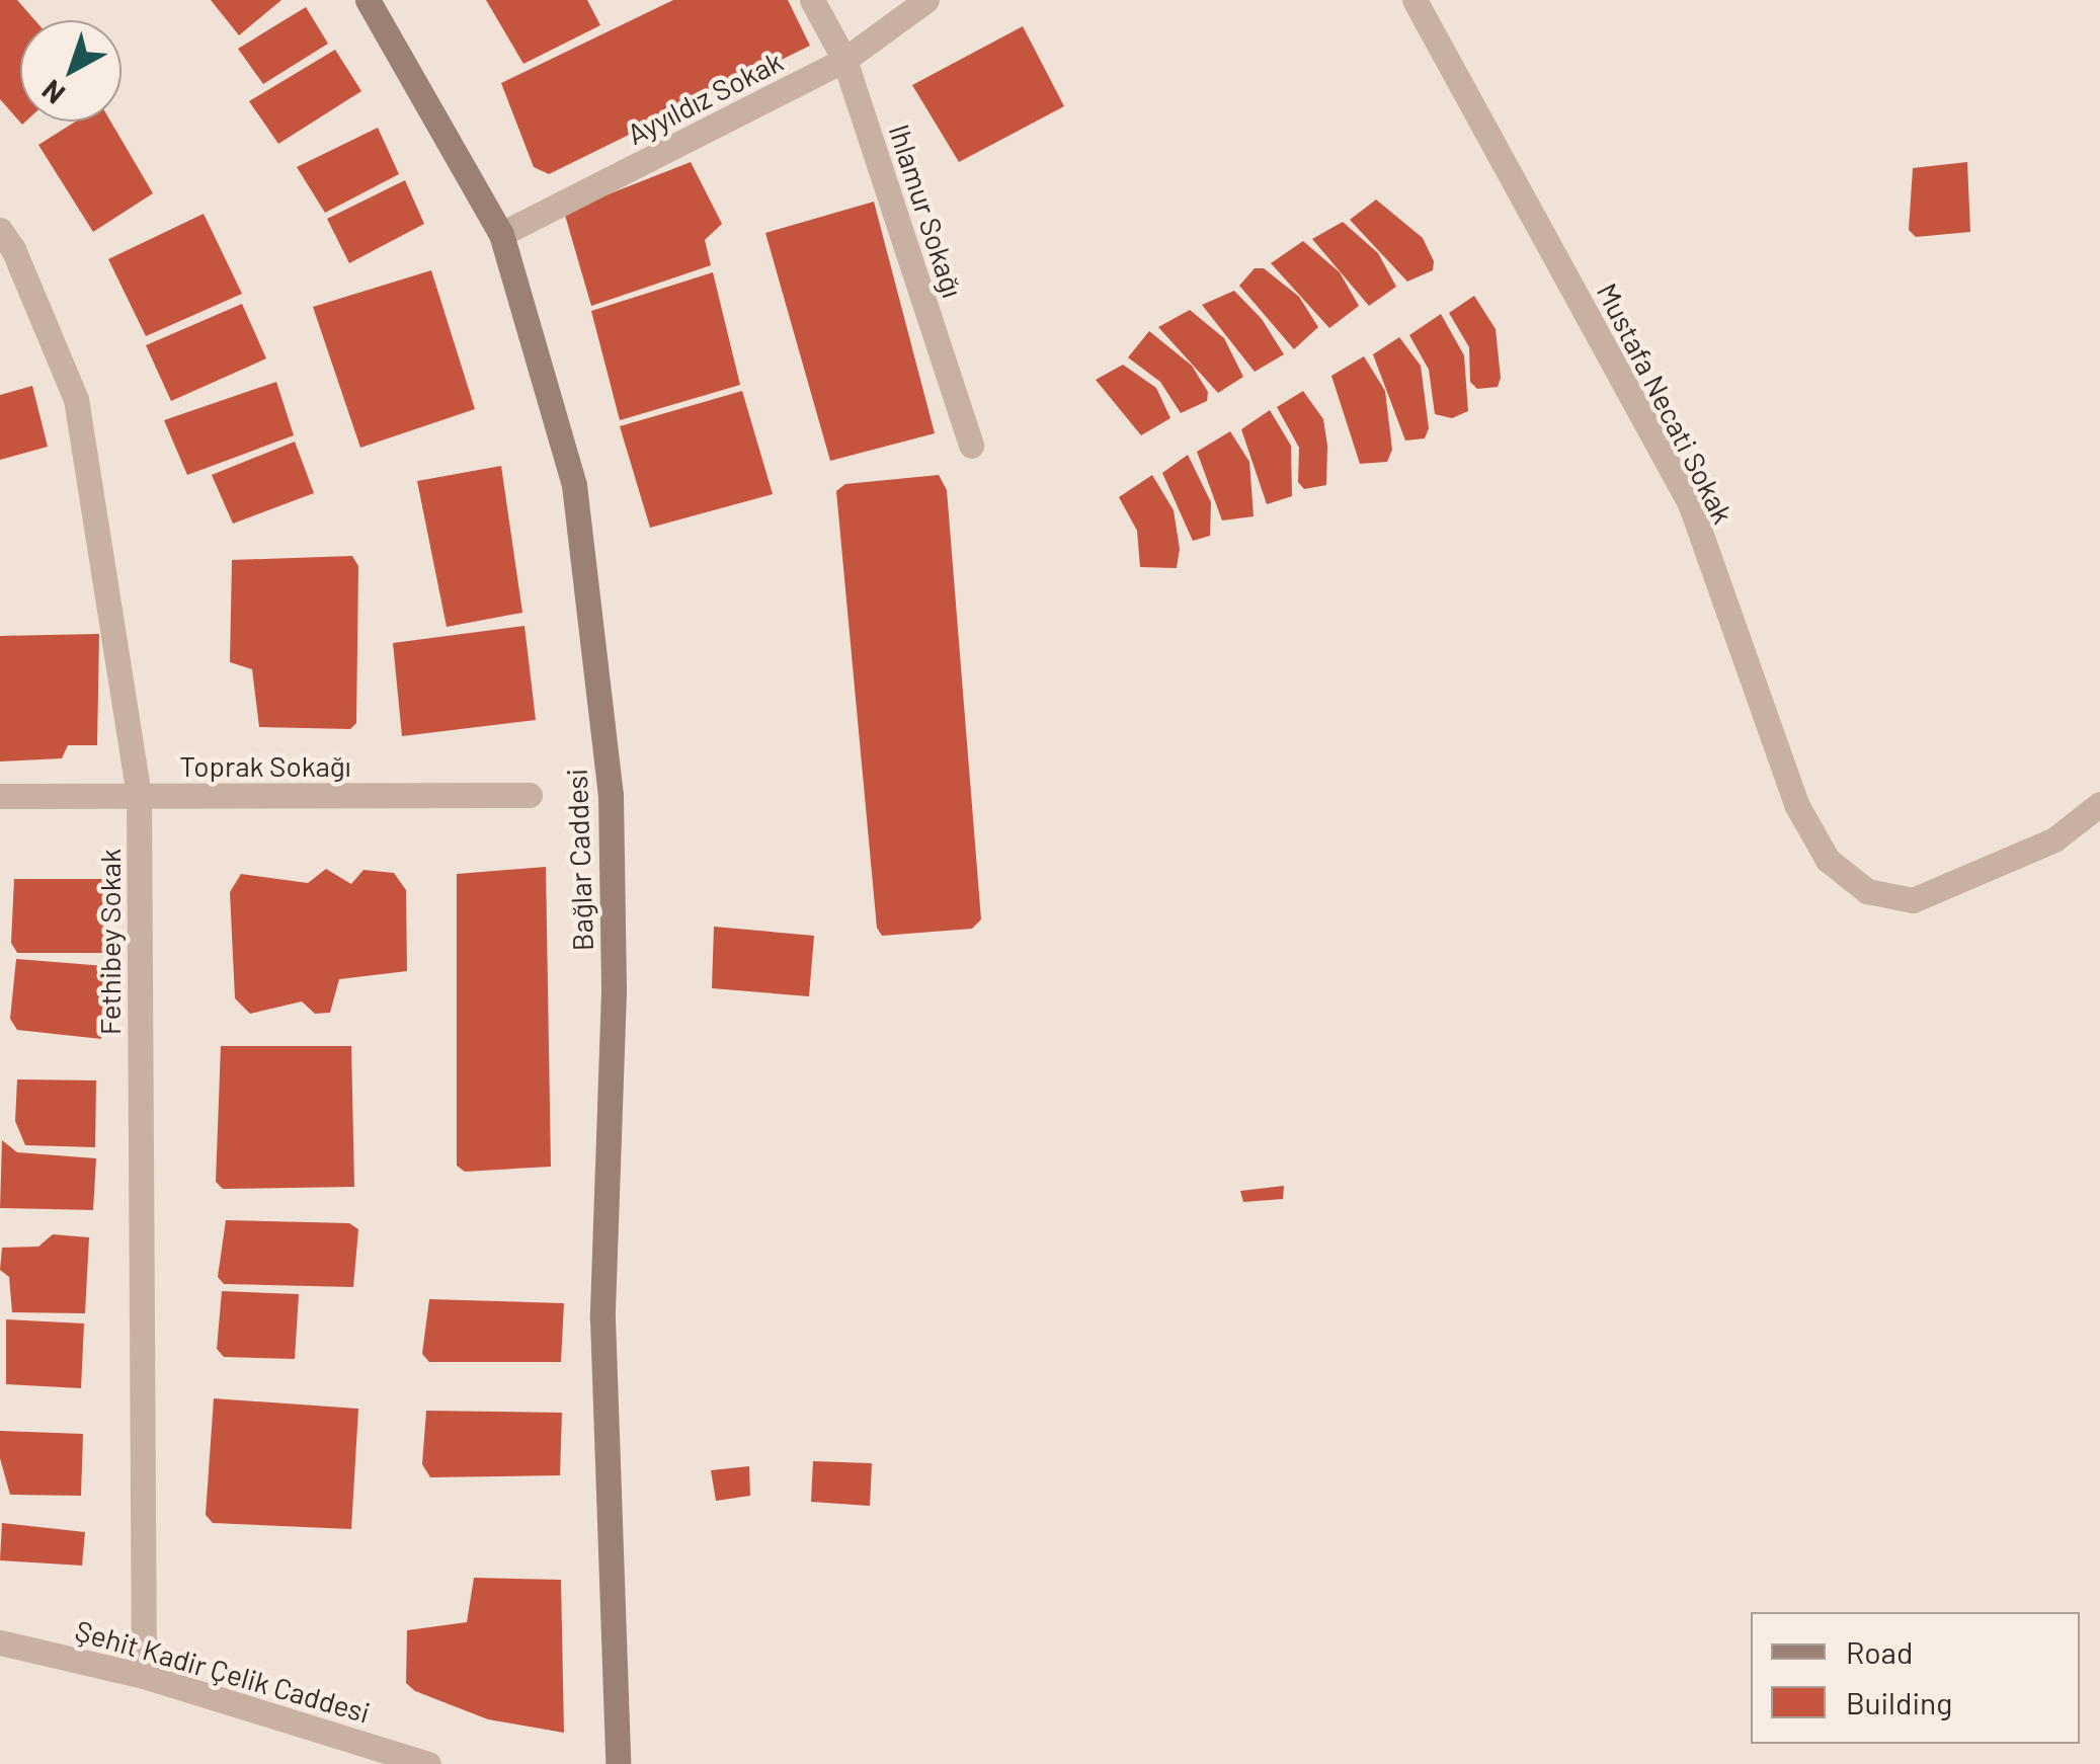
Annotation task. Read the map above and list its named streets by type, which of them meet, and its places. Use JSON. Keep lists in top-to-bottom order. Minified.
{"streets":{"main road":["Bağlar Caddesi"],"street":["Ayyıldız Sokak","Ihlamur Sokağı","Mustafa Necati Sokak","Toprak Sokağı","Fethibey Sokak","Şehit Kadir Çelik Caddesi"]},"crossings":[["Ayyıldız Sokak","Ihlamur Sokağı"],["Ayyıldız Sokak","Bağlar Caddesi"],["Toprak Sokağı","Fethibey Sokak"],["Fethibey Sokak","Şehit Kadir Çelik Caddesi"]],"legend":["Road","Building"],"north":"bottom left"}
